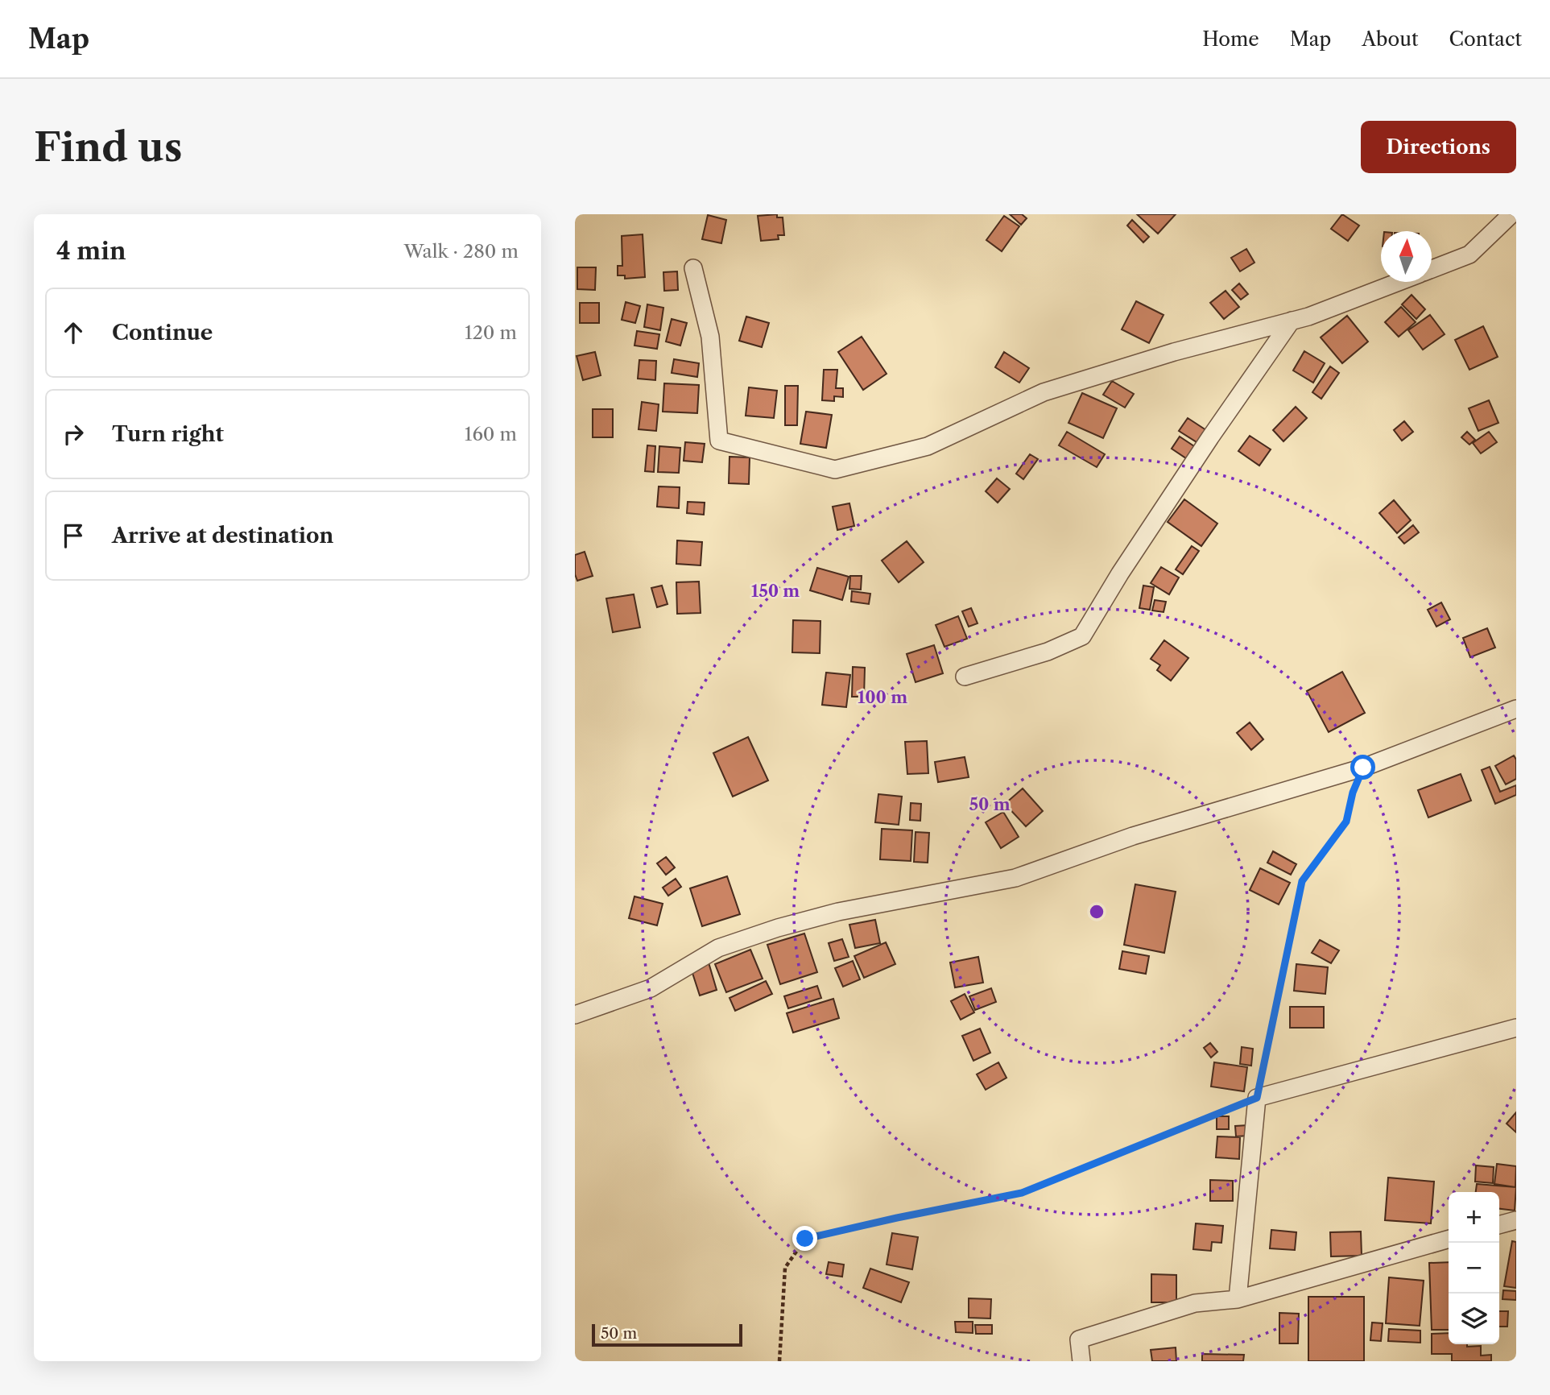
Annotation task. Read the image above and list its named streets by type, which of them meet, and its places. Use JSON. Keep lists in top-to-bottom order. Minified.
{"scale_bar":"50 m","north":"top","page":{"header":"Map","nav":["Home","Map","About","Contact"],"buttons":"Directions","title":"Find us","heading":["4 min","Walk · 280 m"],"list":[["Continue","120 m"],["Turn right","160 m"],"Arrive at destination"],"map_buttons":["+","−"],"scale":"50 m"},"rings":["150 m","100 m","50 m"]}
